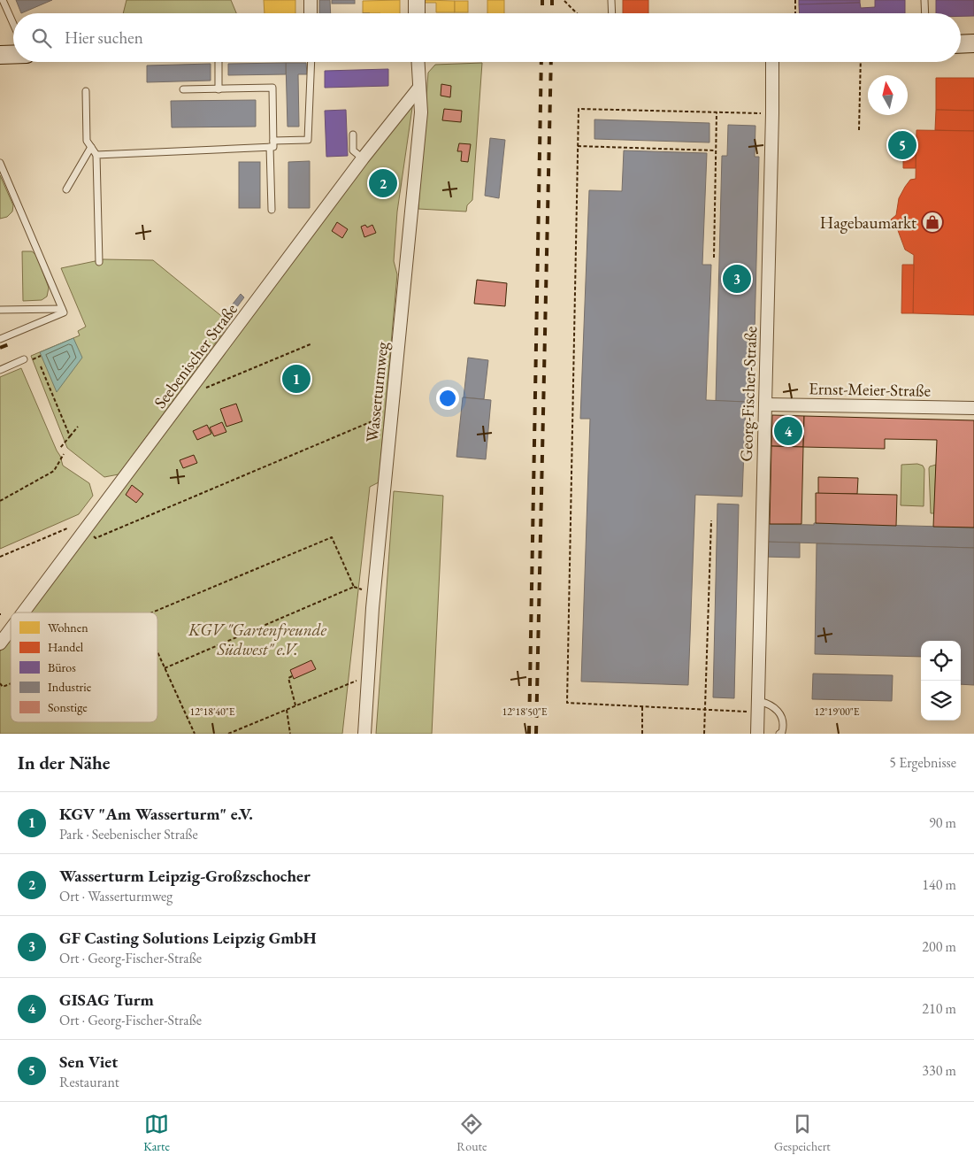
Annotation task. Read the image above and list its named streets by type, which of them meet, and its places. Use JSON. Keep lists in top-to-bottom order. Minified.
{"streets":{"street":["Seebenischer Straße","Ernst-Meier-Straße","Wasserturmweg","Georg-Fischer-Straße"]},"crossings":[["Seebenischer Straße","Wasserturmweg"],["Ernst-Meier-Straße","Georg-Fischer-Straße"]],"parks":["KGV \"Gartenfreunde Südwest\" e.V."],"places":{"shop":["Hagebaumarkt"]},"legend":["Wohnen","Handel","Büros","Industrie","Sonstige"],"north":"top","page":{"search":"Hier suchen","pins":["5","2","3","1","4"],"heading":["In der Nähe","5 Ergebnisse"],"list":[{"mark":"1","name":"KGV \"Am Wasserturm\" e.V.","note":"Park · Seebenischer Straße","value":"90 m"},{"mark":"2","name":"Wasserturm Leipzig-Großzschocher","note":"Ort · Wasserturmweg","value":"140 m"},{"mark":"3","name":"GF Casting Solutions Leipzig GmbH","note":"Ort · Georg-Fischer-Straße","value":"200 m"},{"mark":"4","name":"GISAG Turm","note":"Ort · Georg-Fischer-Straße","value":"210 m"},{"mark":"5","name":"Sen Viet","note":"Restaurant","value":"330 m"}],"nav":["Karte","Route","Gespeichert"]},"coordinates":["12°18'40\"E","12°18'50\"E","12°19'00\"E"]}
